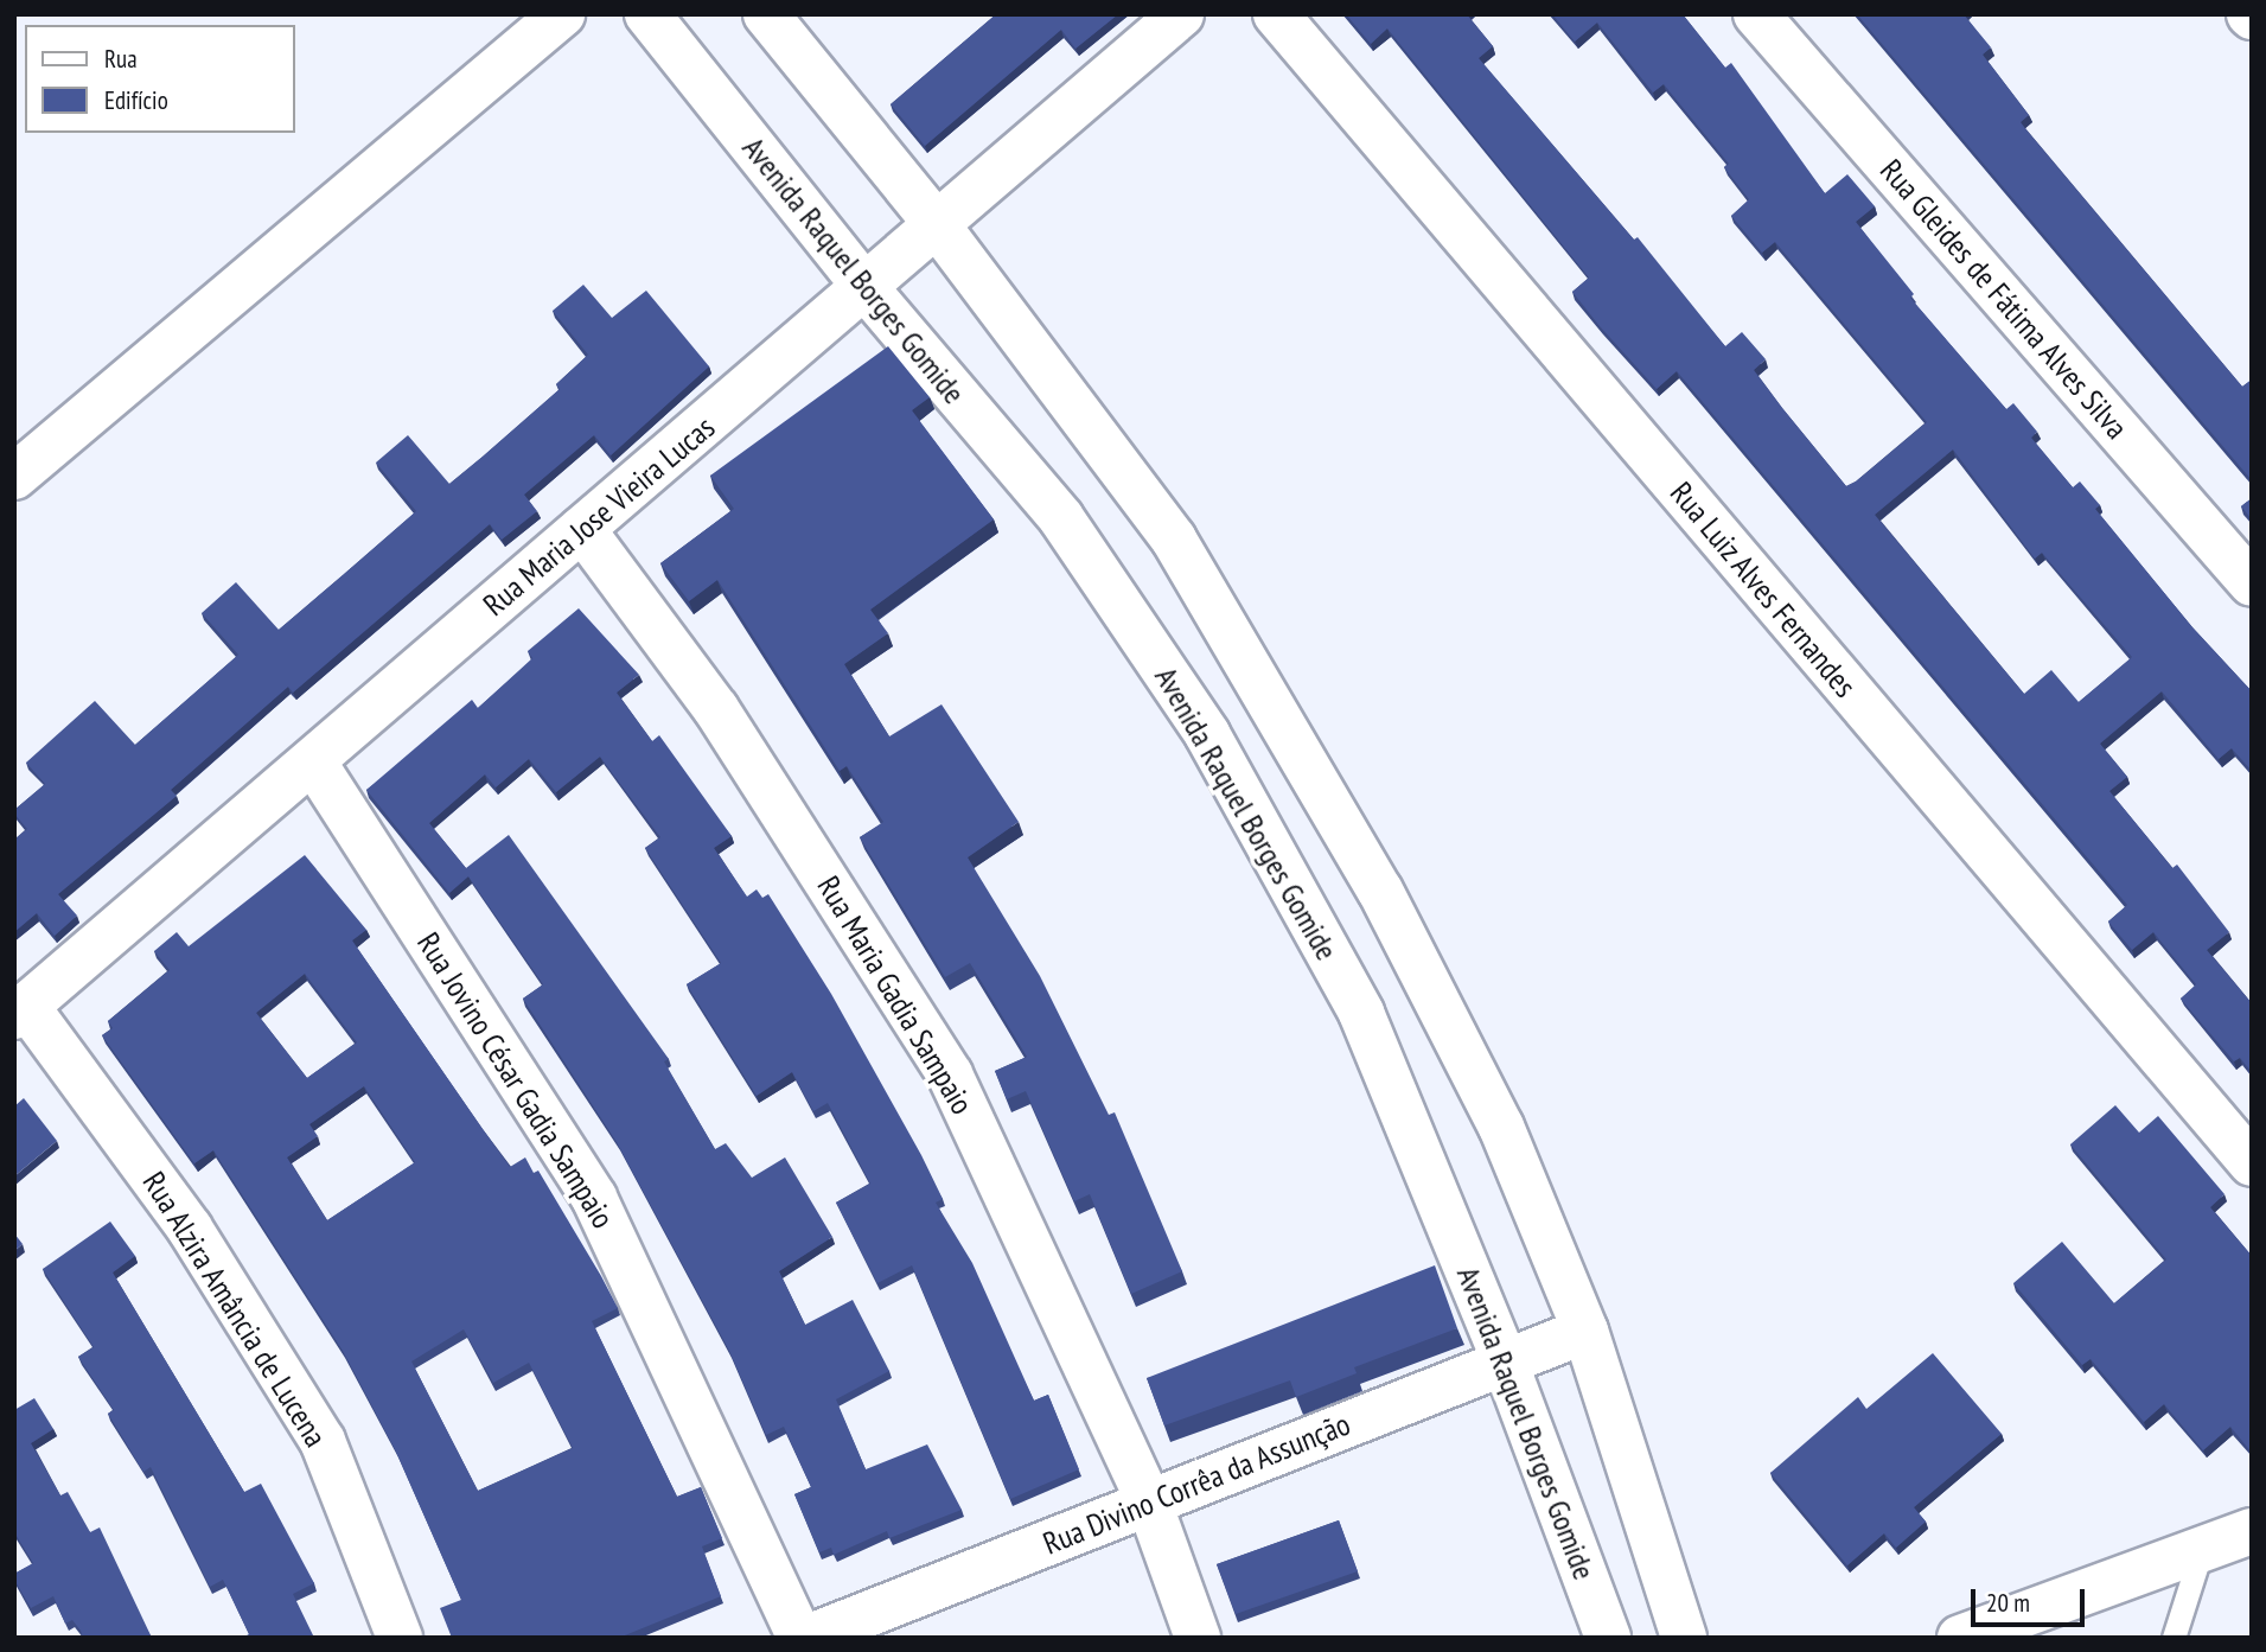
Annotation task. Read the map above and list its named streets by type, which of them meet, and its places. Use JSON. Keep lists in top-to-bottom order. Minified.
{"streets":{"street":["Avenida Raquel Borges Gomide","Rua Gleides de Fátima Alves Silva","Rua Maria Jose Vieira Lucas","Rua Luiz Alves Fernandes","Rua Maria Gadia Sampaio","Rua Jovino César Gadia Sampaio","Rua Alzira Amância de Lucena","Rua Divino Corrêa da Assunção"]},"crossings":[["Avenida Raquel Borges Gomide","Rua Maria Jose Vieira Lucas"],["Avenida Raquel Borges Gomide","Rua Divino Corrêa da Assunção"],["Rua Maria Jose Vieira Lucas","Rua Maria Gadia Sampaio"],["Rua Maria Jose Vieira Lucas","Rua Jovino César Gadia Sampaio"],["Rua Maria Jose Vieira Lucas","Rua Alzira Amância de Lucena"],["Rua Maria Gadia Sampaio","Rua Divino Corrêa da Assunção"]],"legend":["Rua","Edifício"],"scale_bar":"20 m"}
